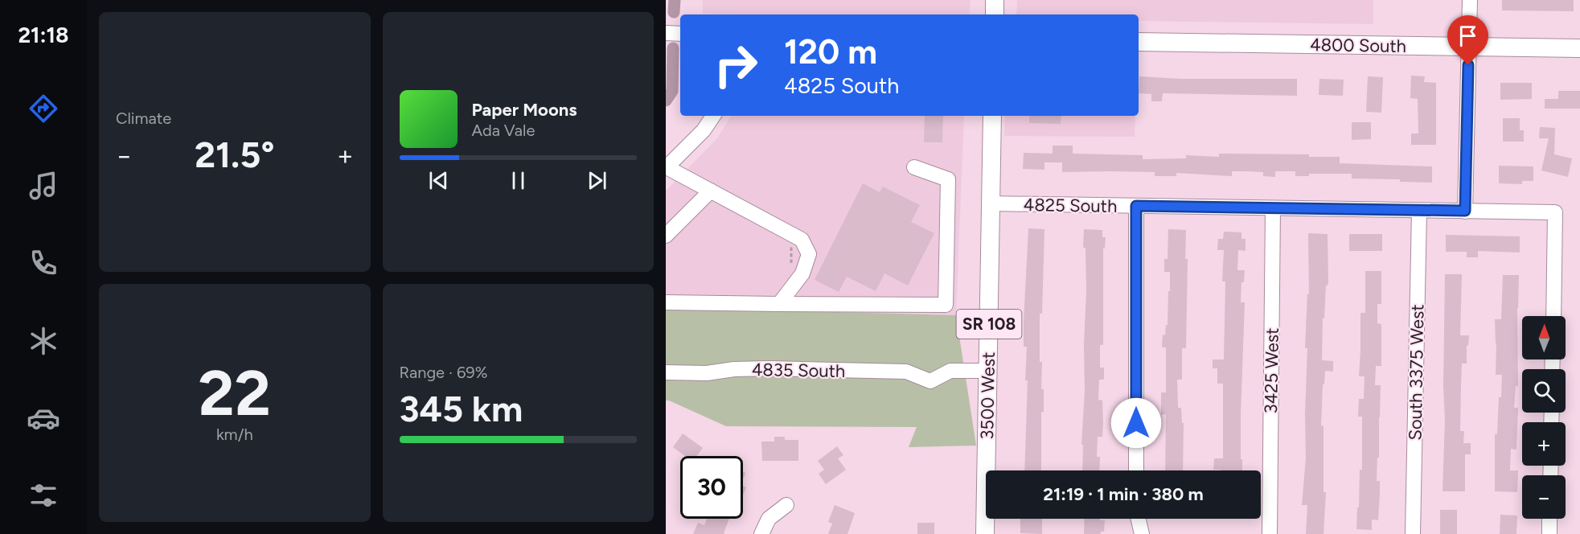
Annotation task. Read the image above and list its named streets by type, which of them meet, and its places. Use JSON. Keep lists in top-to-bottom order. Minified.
{"streets":{"main road":["4800 South","SR 108","3500 West"],"street":["4825 South","4835 South","3425 West","South 3375 West"]},"crossings":[["4825 South","3425 West"],["4825 South","South 3375 West"],["4825 South","3500 West"],["4835 South","3500 West"]],"north":"top","page":{"tabs":"21:18","tile":["Climate",["22","km/h"],["Range · 69%","345 km"]],"turn":["120 m","4825 South"],"song":["Paper Moons","Ada Vale"],"heat":["−","21.5°","+"],"map_buttons":["+","−"],"limit":"30","trip":"21:19 · 1 min · 380 m"}}
